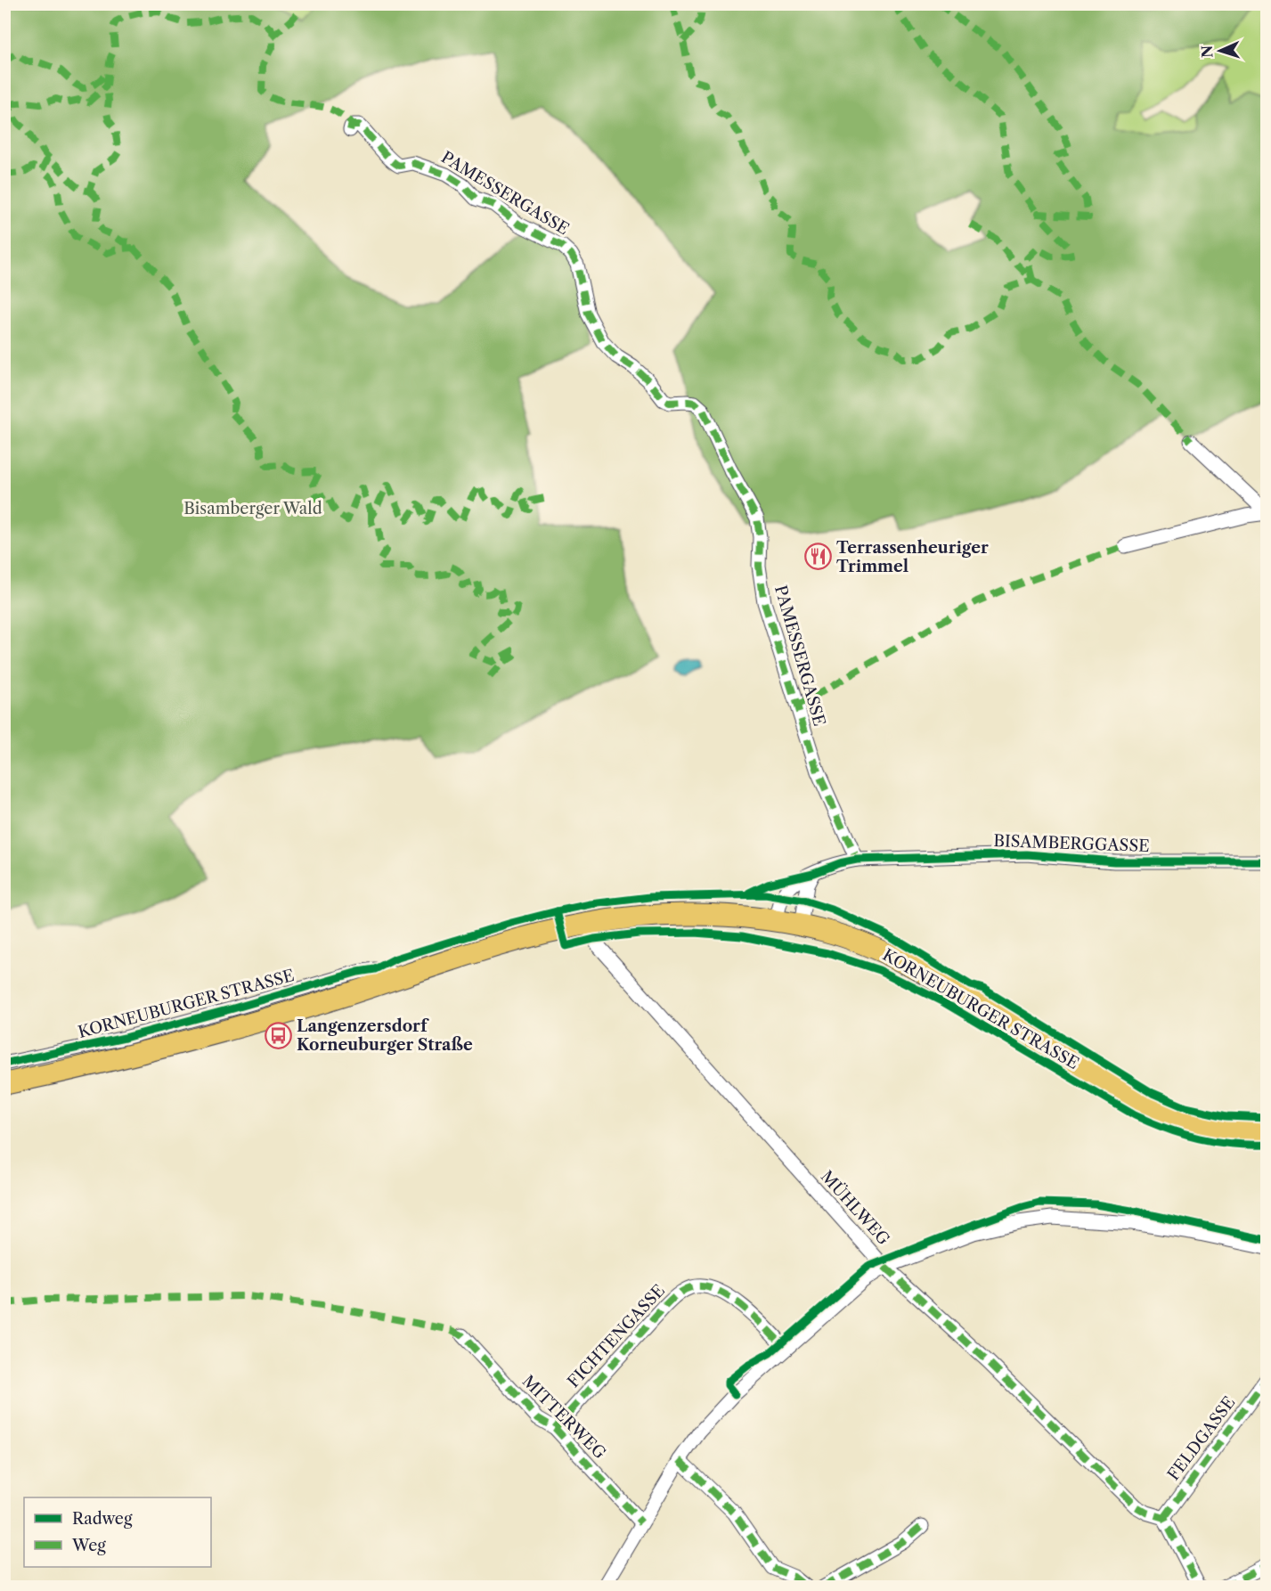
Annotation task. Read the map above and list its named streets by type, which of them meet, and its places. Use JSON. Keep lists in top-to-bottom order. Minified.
{"streets":{"main road":["KORNEUBURGER STRASSE"],"street":["PAMESSERGASSE","BISAMBERGGASSE","MÜHLWEG","FICHTENGASSE","MITTERWEG","FELDGASSE"]},"crossings":[["PAMESSERGASSE","BISAMBERGGASSE"],["BISAMBERGGASSE","KORNEUBURGER STRASSE"],["KORNEUBURGER STRASSE","MÜHLWEG"],["MÜHLWEG","FELDGASSE"],["FICHTENGASSE","MITTERWEG"]],"parks":["Bisamberger Wald"],"places":{"restaurant":["Terrassenheuriger Trimmel"],"bus stop":["Langenzersdorf Korneuburger Straße"]},"legend":["Radweg","Weg"],"north":"left"}
